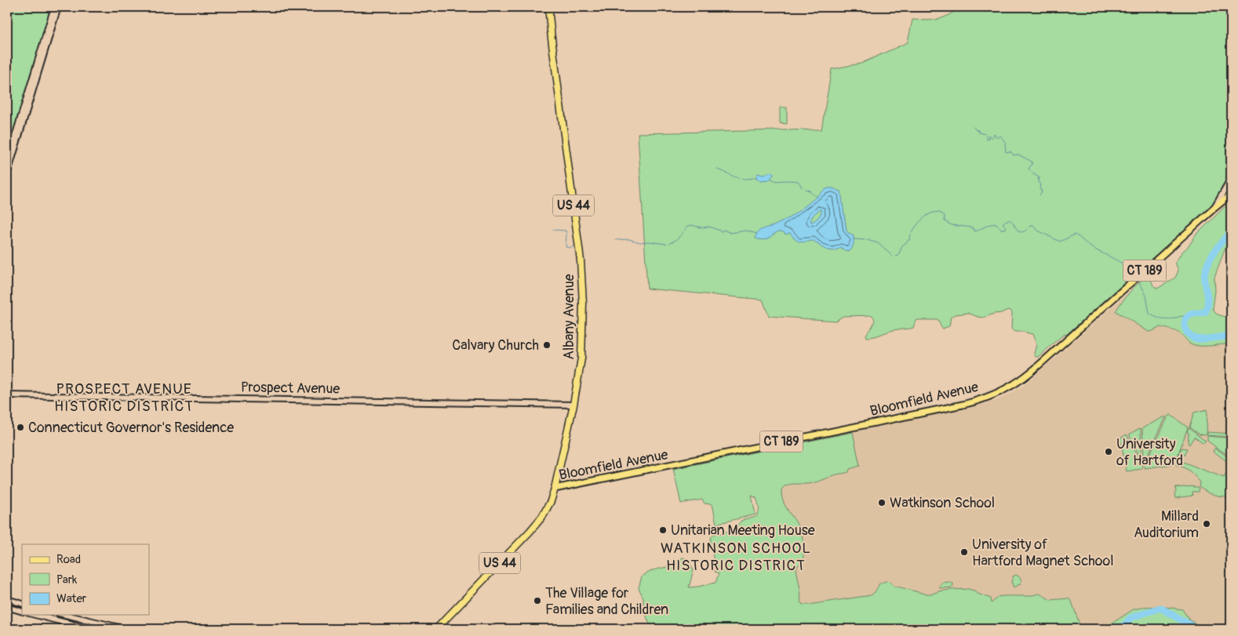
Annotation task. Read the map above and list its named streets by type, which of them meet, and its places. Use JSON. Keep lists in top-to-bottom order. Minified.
{"streets":{"highway":["US 44","Albany Avenue"],"main road":["CT 189","Prospect Avenue","Bloomfield Avenue"]},"crossings":[["Albany Avenue","Prospect Avenue"],["Albany Avenue","Bloomfield Avenue"]],"districts":["PROSPECT AVENUE HISTORIC DISTRICT","WATKINSON SCHOOL HISTORIC DISTRICT"],"places":["Calvary Church","Connecticut Governor's Residence","University of Hartford","Watkinson School","Millard Auditorium","Unitarian Meeting House","University of Hartford Magnet School","The Village for Families and Children"],"legend":["Road","Park","Water"]}
